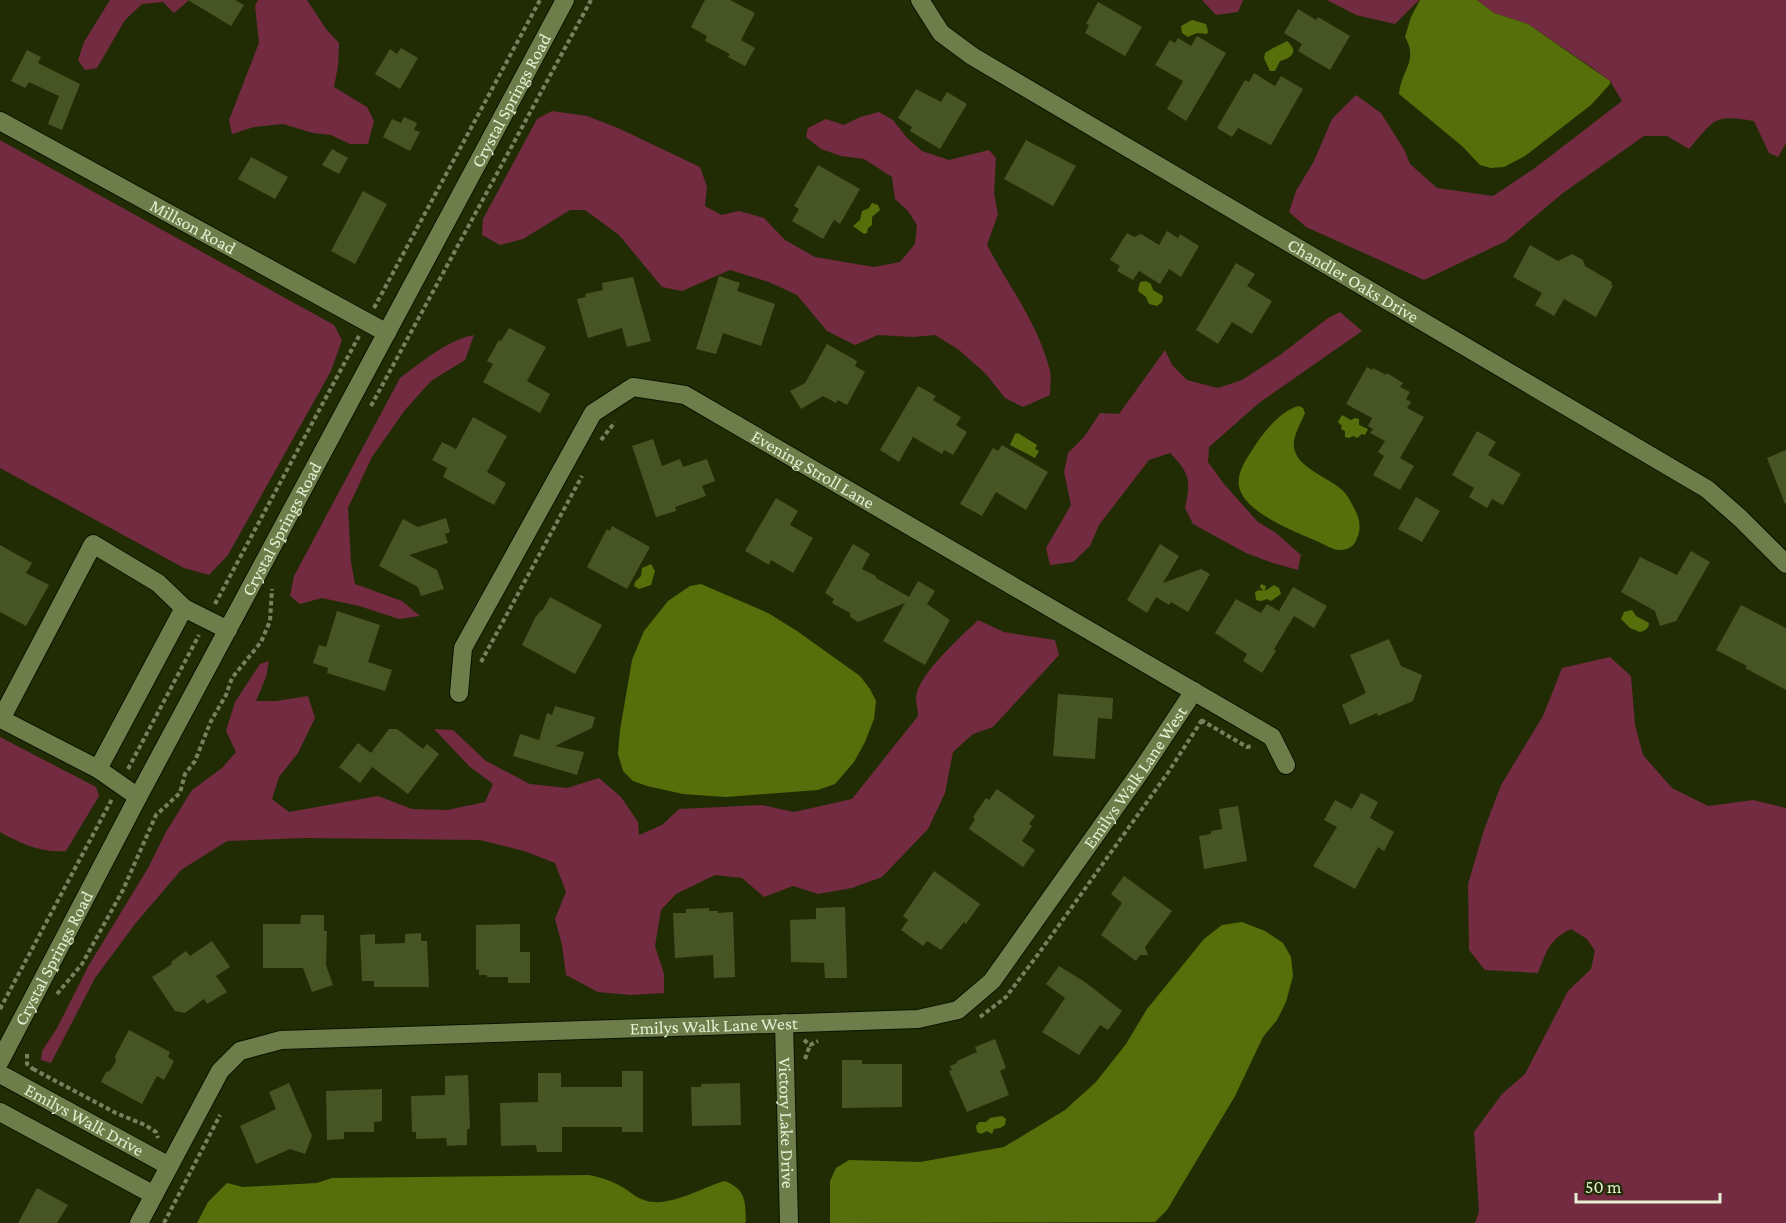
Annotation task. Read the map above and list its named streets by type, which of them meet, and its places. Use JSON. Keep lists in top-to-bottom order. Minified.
{"streets":{"street":["Crystal Springs Road","Millson Road","Chandler Oaks Drive","Evening Stroll Lane","Emilys Walk Lane West","Emilys Walk Drive","Victory Lake Drive"]},"crossings":[["Crystal Springs Road","Millson Road"],["Evening Stroll Lane","Emilys Walk Lane West"],["Emilys Walk Lane West","Emilys Walk Drive"],["Emilys Walk Lane West","Victory Lake Drive"]],"scale_bar":"50 m"}
